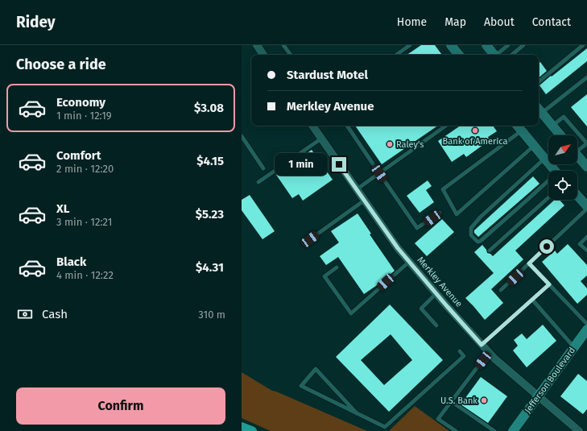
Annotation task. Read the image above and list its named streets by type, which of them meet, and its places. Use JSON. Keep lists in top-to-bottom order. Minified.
{"streets":{"main road":["Jefferson Boulevard"],"street":["Merkley Avenue"]},"crossings":[["Merkley Avenue","Jefferson Boulevard"]],"places":["Bank of America","Raley's","U.S. Bank"],"north":"top right","page":{"header":"Ridey","nav":["Home","Map","About","Contact"],"heading":"Choose a ride","banner":["Stardust Motel","Merkley Avenue"],"list":[{"name":"Economy","note":"1 min · 12:19","value":"$3.08"},{"name":"Comfort","note":"2 min · 12:20","value":"$4.15"},{"name":"XL","note":"3 min · 12:21","value":"$5.23"},{"name":"Black","note":"4 min · 12:22","value":"$4.31"}],"bubble":"1 min","pay":["Cash","310 m"],"buttons":"Confirm"}}
